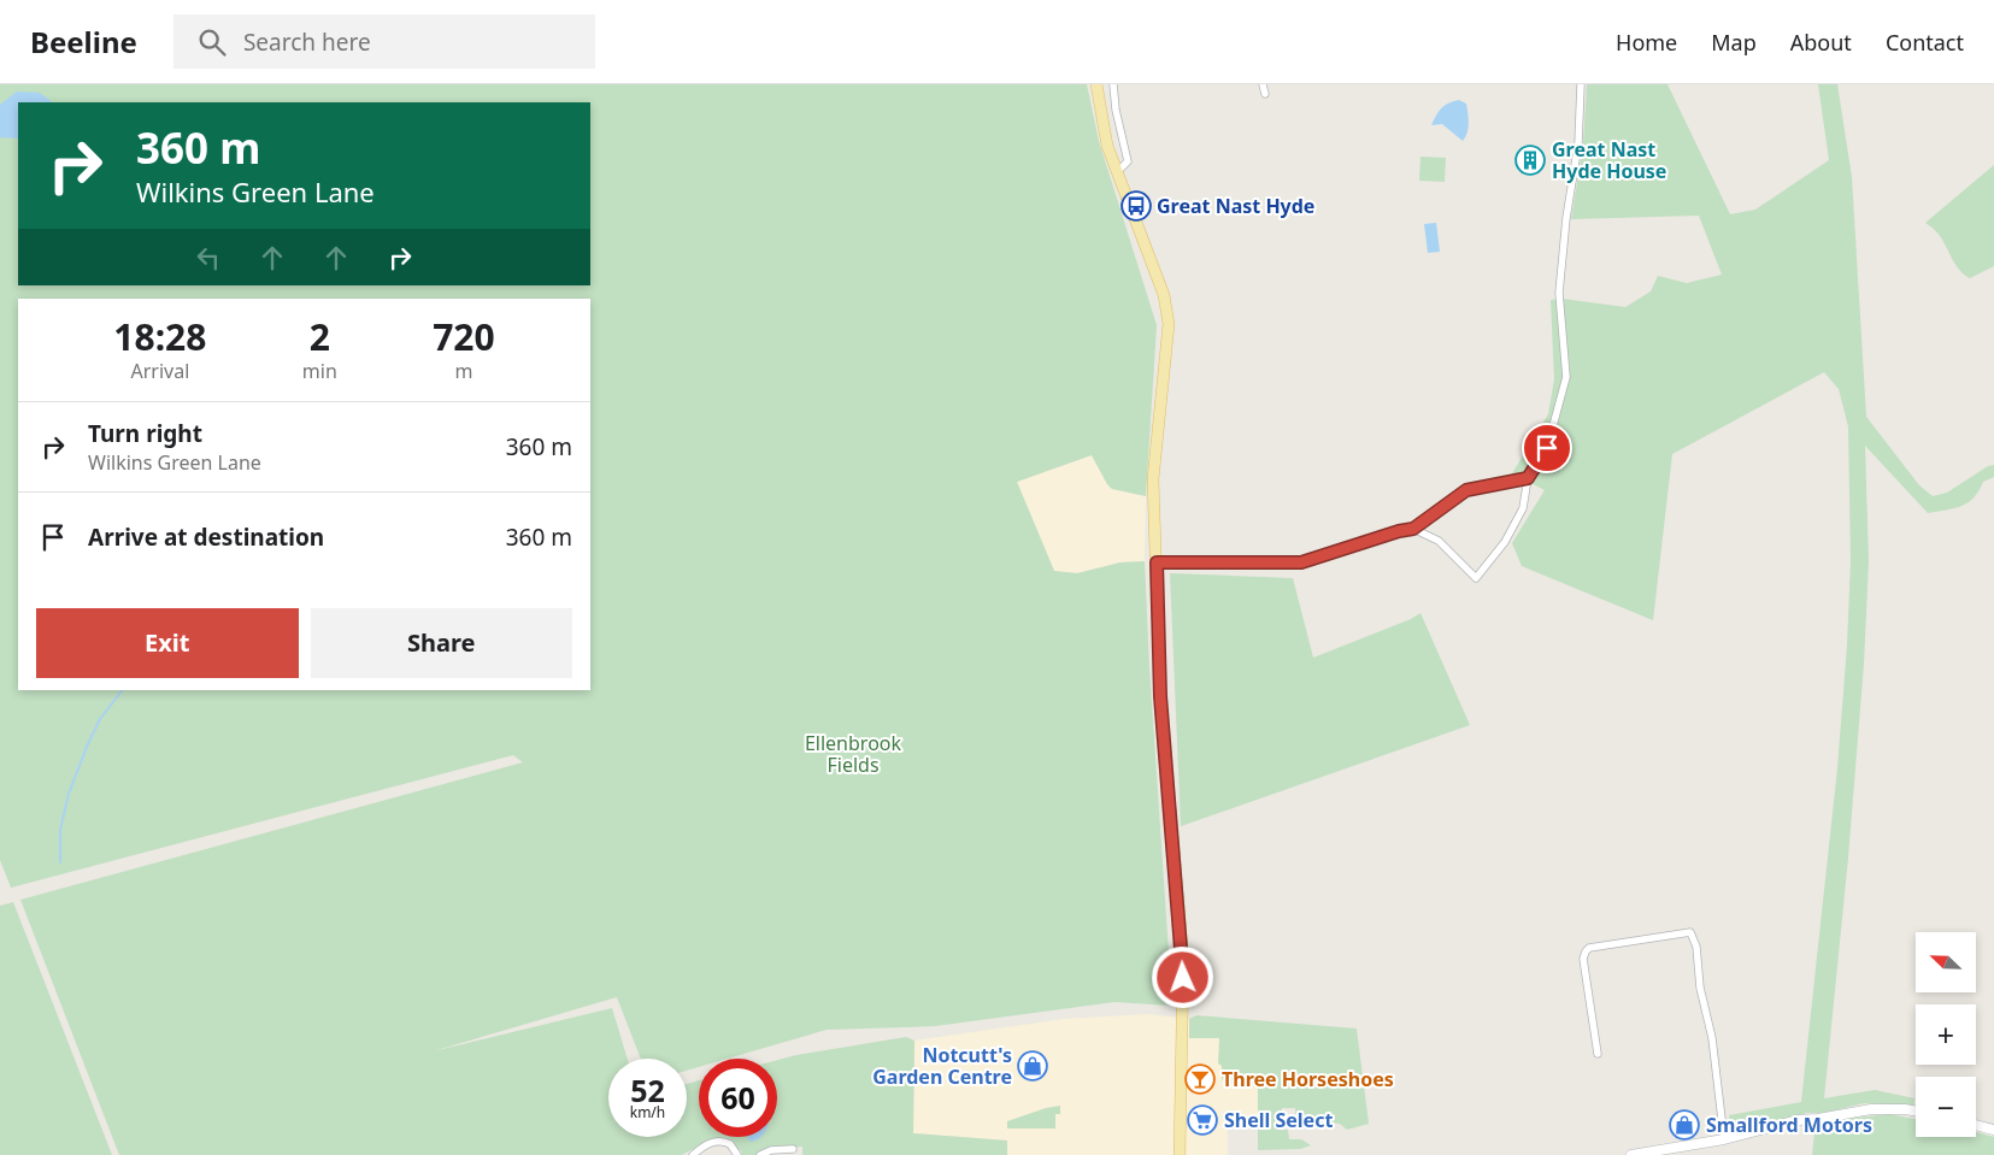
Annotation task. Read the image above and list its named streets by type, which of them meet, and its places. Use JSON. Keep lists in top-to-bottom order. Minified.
{"parks":["Ellenbrook Fields"],"places":{"building":["Great Nast Hyde House"],"bus stop":["Great Nast Hyde"],"shop":["Notcutt's Garden Centre","Smallford Motors"],"bar":["Three Horseshoes"],"supermarket":["Shell Select"]},"north":"top left","page":{"header":"Beeline","search":"Search here","nav":["Home","Map","About","Contact"],"turn":["360 m","Wilkins Green Lane"],"eta":["18:28","Arrival","2","min","720","m"],"list":[{"name":"Turn right","note":"Wilkins Green Lane","value":"360 m"},{"name":"Arrive at destination","value":"360 m"}],"buttons":["Exit","Share"],"map_buttons":["+","−"],"speed":"52 km/h","limit":"60"}}
